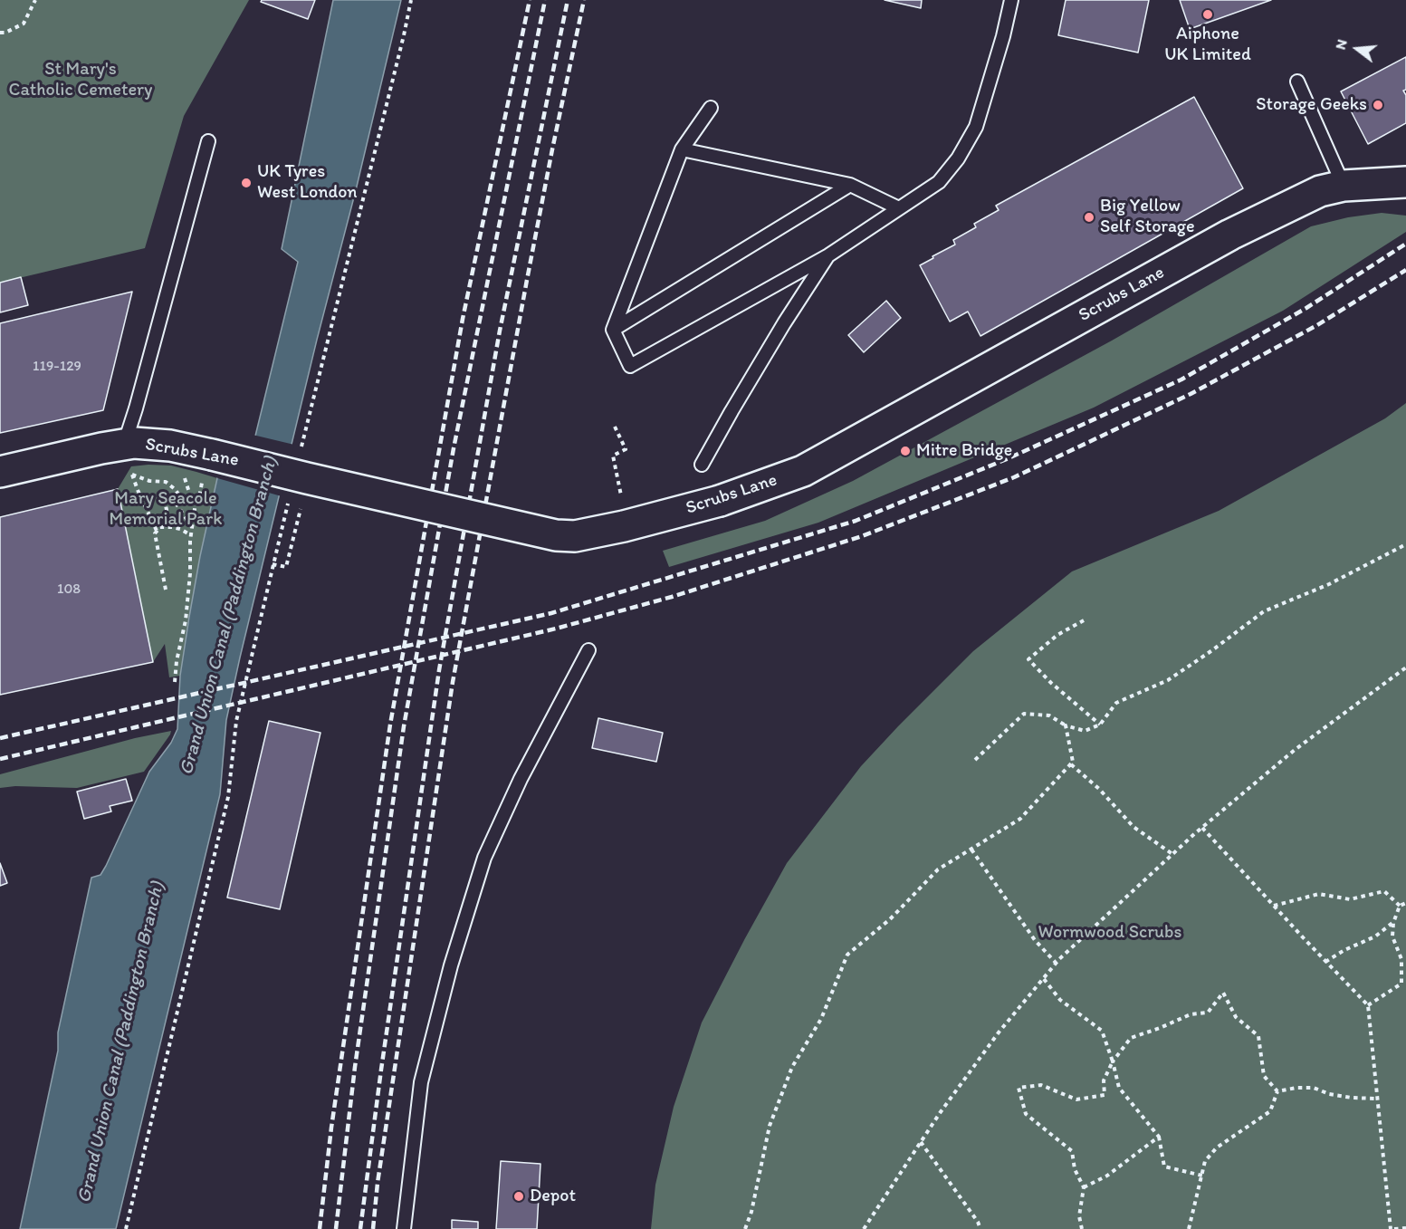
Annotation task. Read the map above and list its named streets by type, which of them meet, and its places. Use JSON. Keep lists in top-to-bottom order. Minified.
{"streets":{"main road":["Scrubs Lane"]},"water":["Grand Union Canal (Paddington Branch)"],"parks":["St Mary's Catholic Cemetery","Mary Seacole Memorial Park","Wormwood Scrubs"],"places":["Aiphone UK Limited","Storage Geeks","UK Tyres West London","Big Yellow Self Storage","Mitre Bridge","Depot"],"house_numbers":["119-129","108"],"north":"left"}
